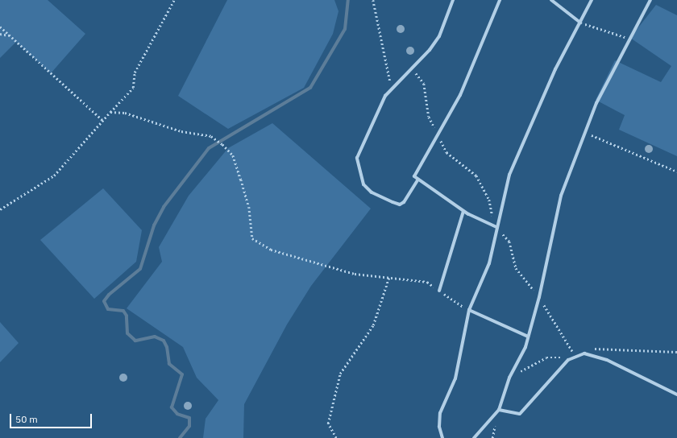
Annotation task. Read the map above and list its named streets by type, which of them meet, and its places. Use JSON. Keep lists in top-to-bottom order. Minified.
{"scale_bar":"50 m"}
